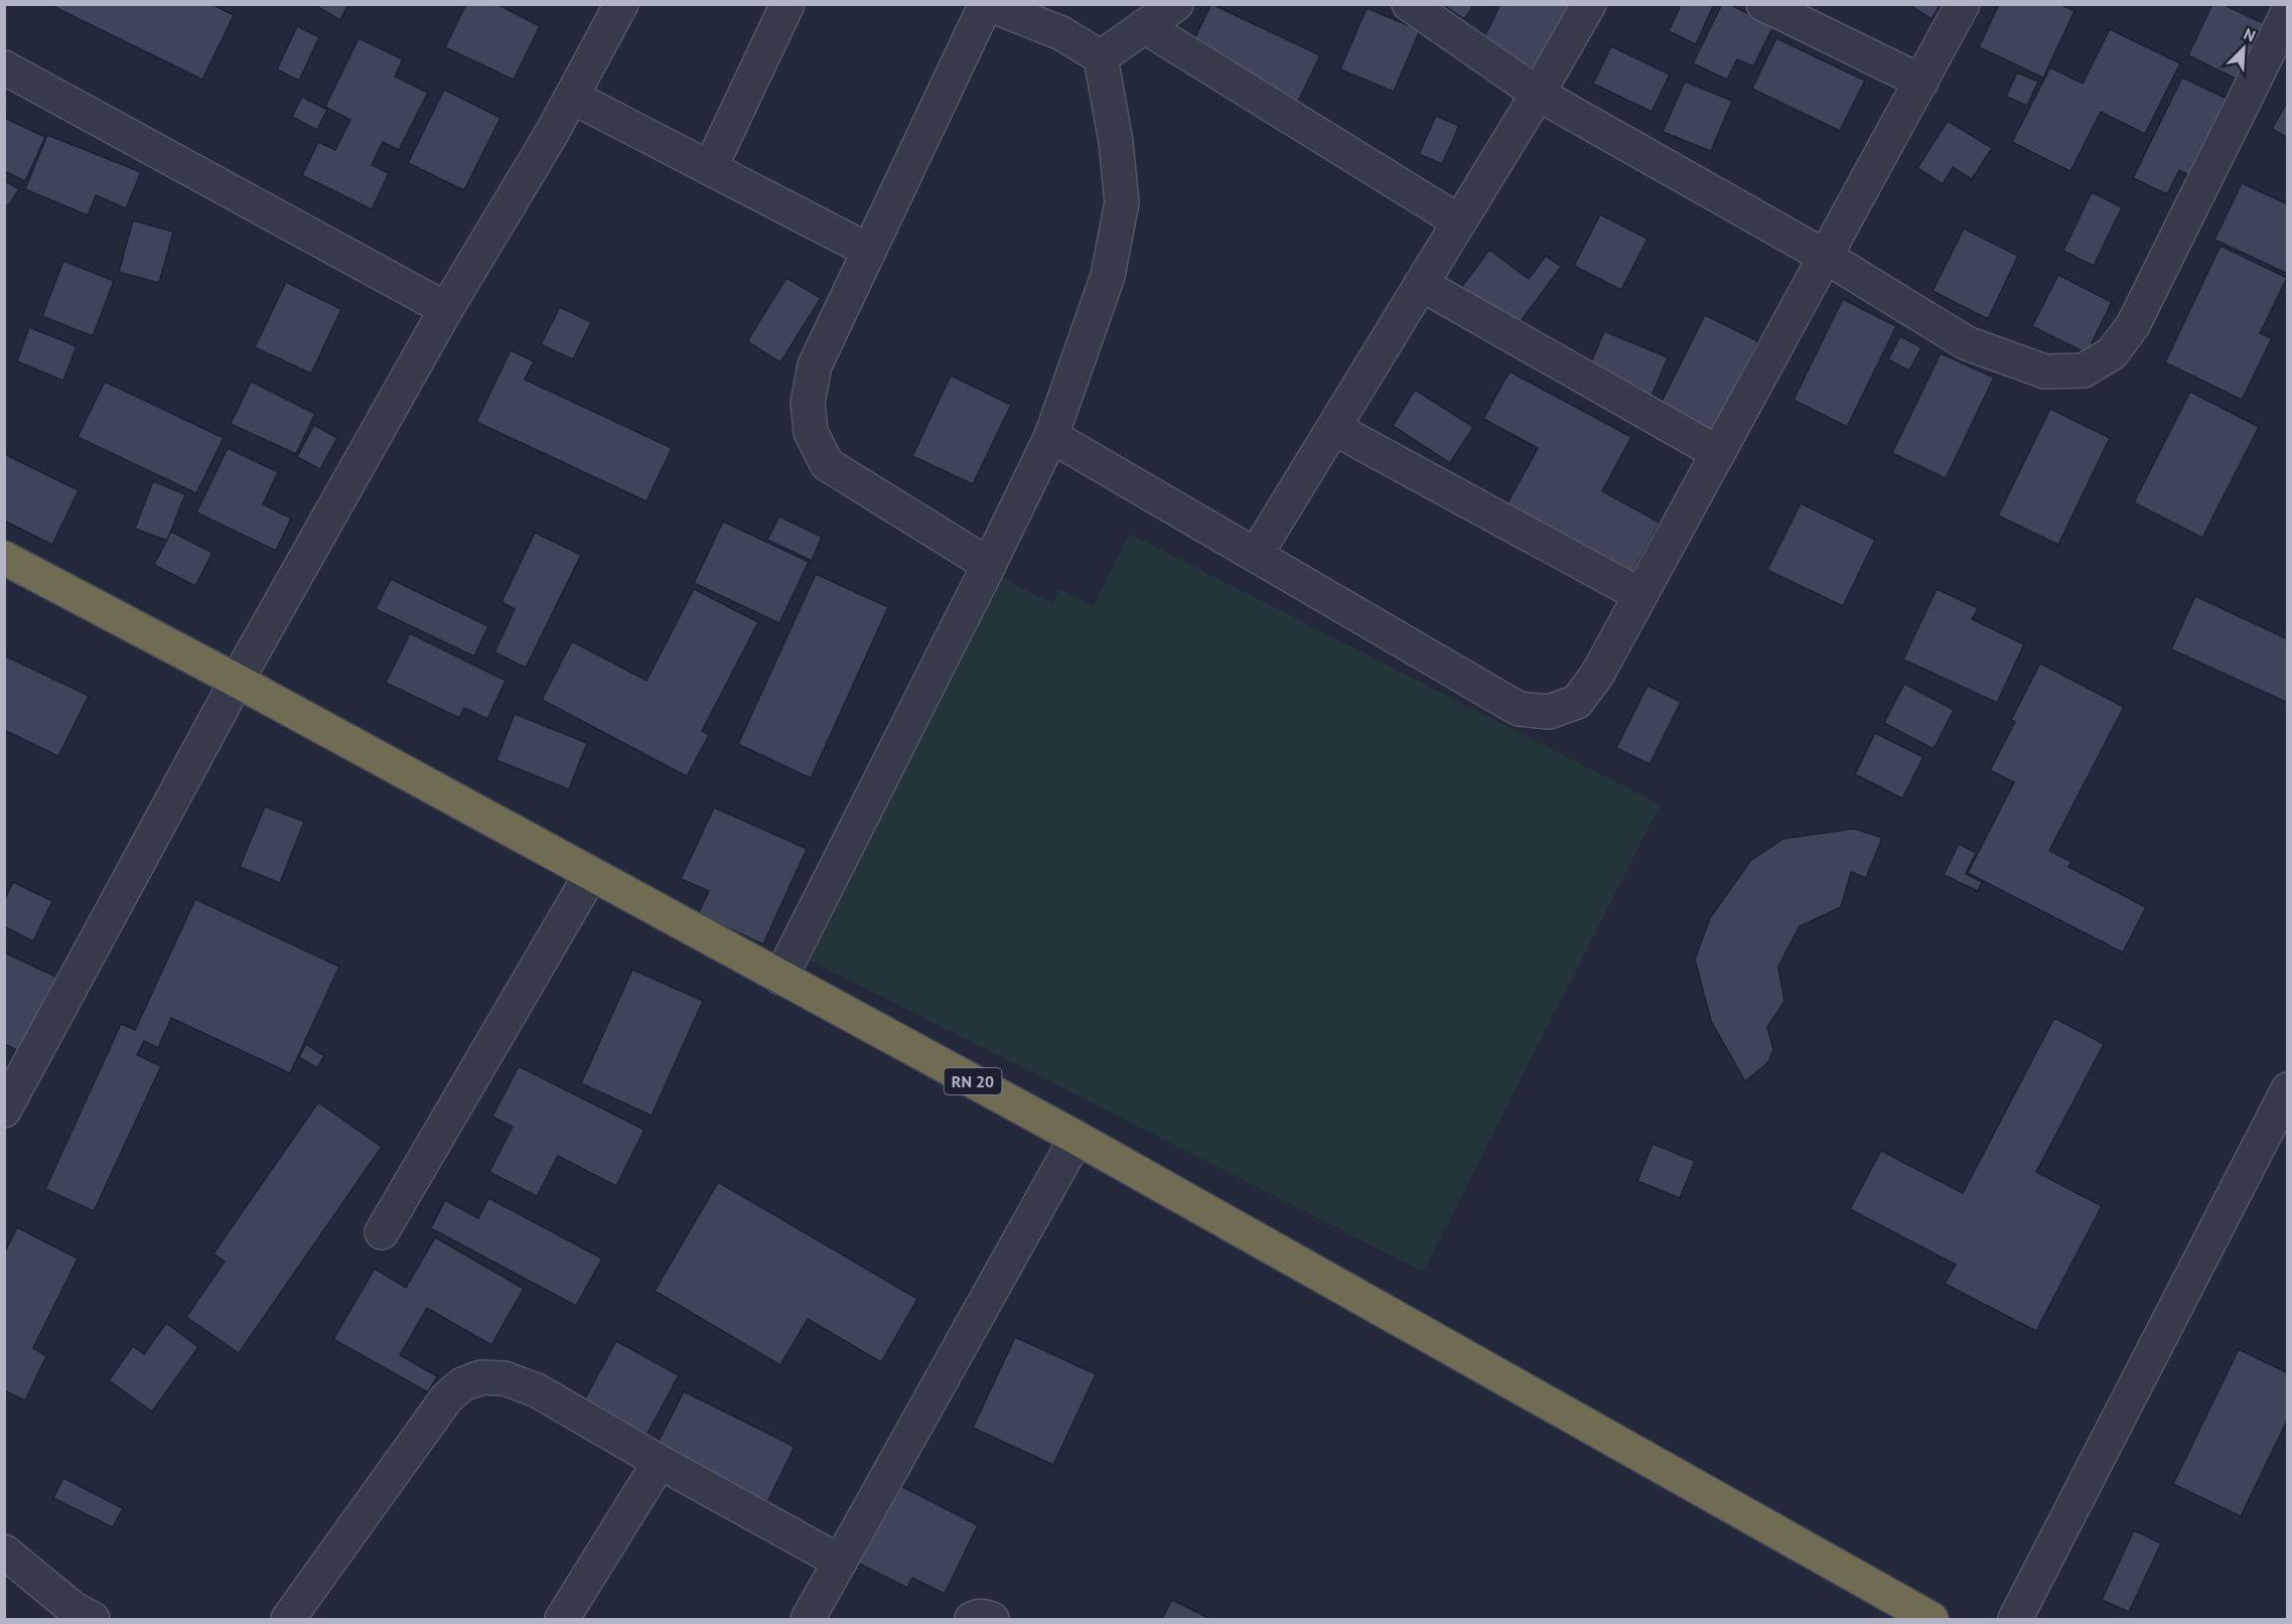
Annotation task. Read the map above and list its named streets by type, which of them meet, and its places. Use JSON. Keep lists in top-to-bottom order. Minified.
{"streets":{"highway":["RN 20"]},"north":"top right"}
